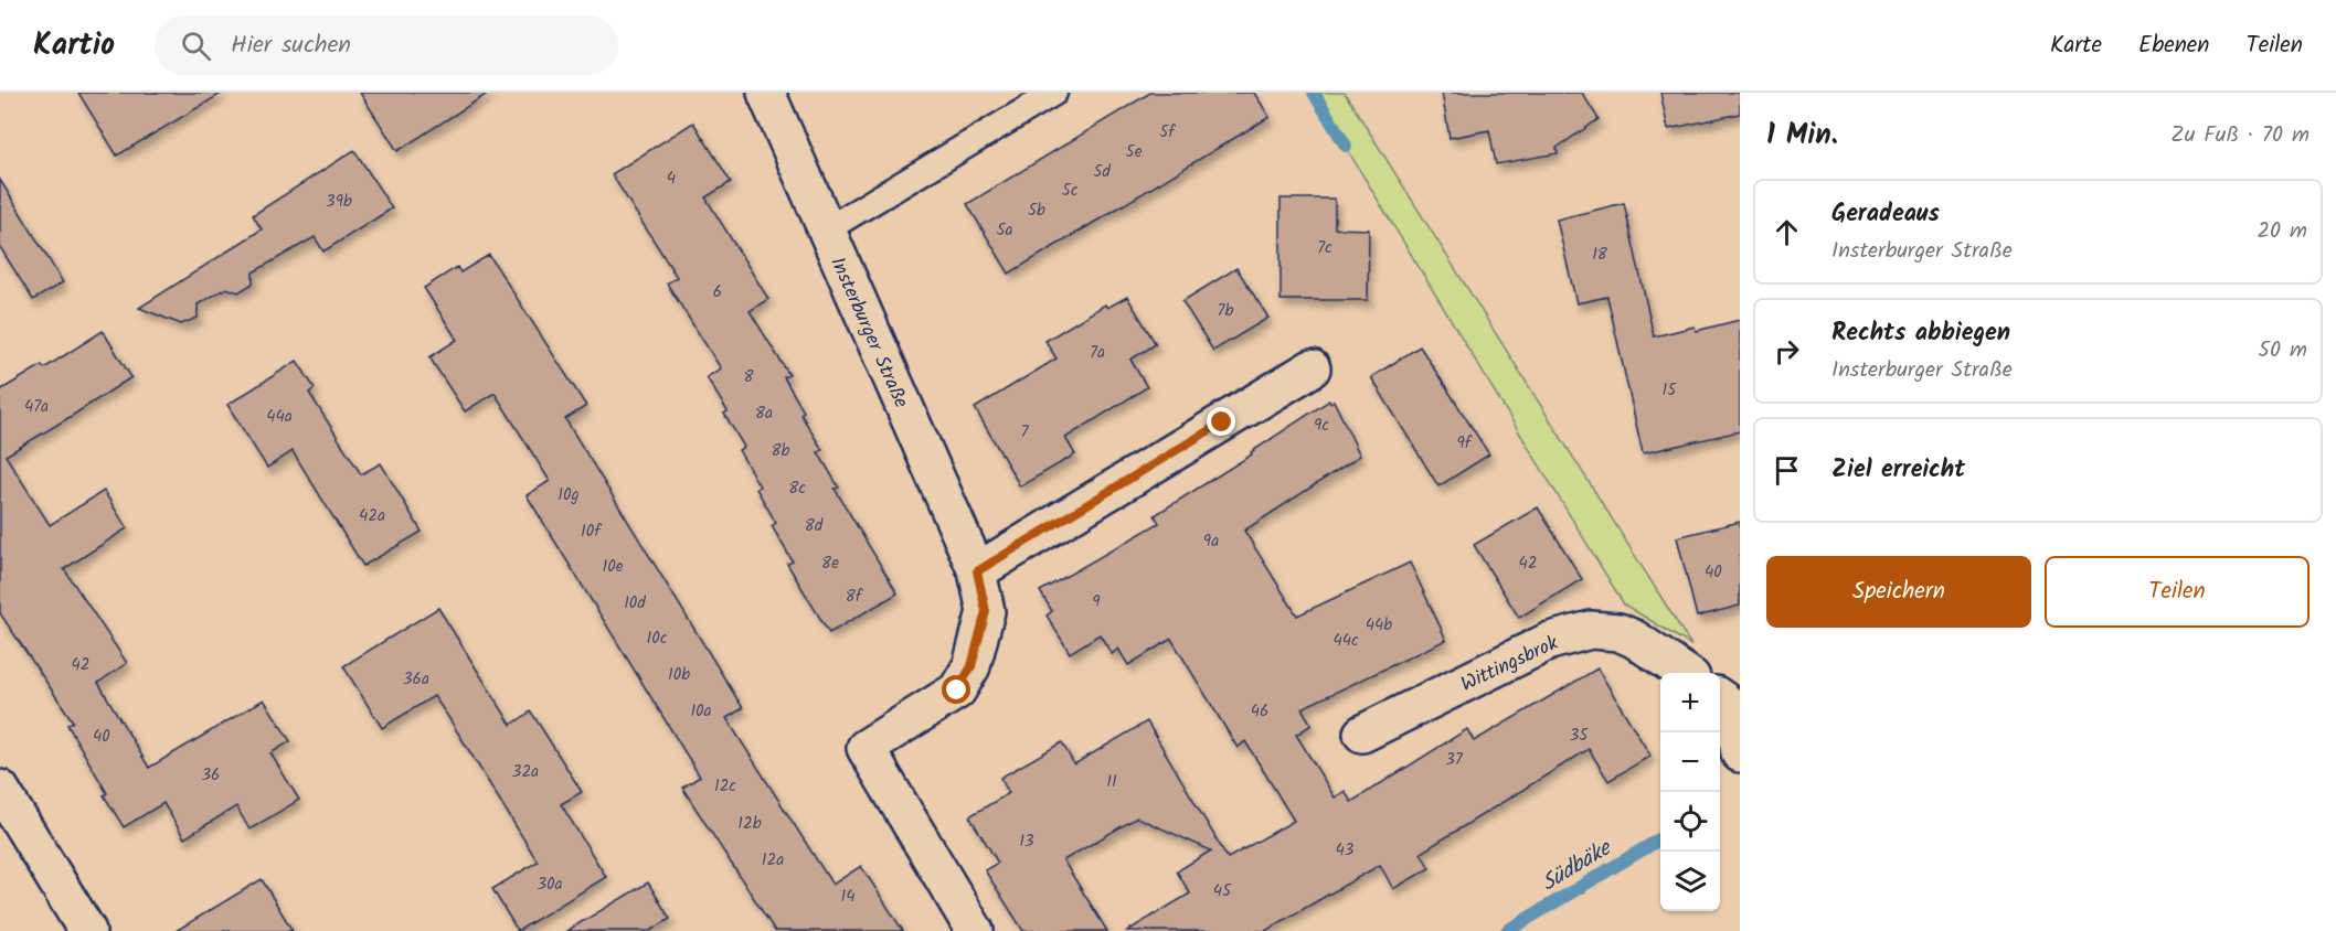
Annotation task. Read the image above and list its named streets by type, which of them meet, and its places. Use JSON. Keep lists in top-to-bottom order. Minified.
{"streets":{"street":["Insterburger Straße","Wittingsbrok"]},"water":["Südbäke"],"house_numbers":["5f","5e","5d","4","5c","39b","5b","5a","7c","18","6","7b","7a","8","15","47a","8a","44a","9c","7","9f","8b","8c","10g","42a","8d","10f","9a","8e","42","10e","40","8f","9","10d","44b","10c","44c","42","10b","36a","10a","46","35","40","37","32a","36","11","12c","12b","13","43","12a","30a","45","14"],"page":{"header":"Kartio","search":"Hier suchen","nav":["Karte","Ebenen","Teilen"],"heading":["1 Min.","Zu Fuß · 70 m"],"list":[["Geradeaus","Insterburger Straße","20 m"],["Rechts abbiegen","Insterburger Straße","50 m"],"Ziel erreicht"],"buttons":["Speichern","Teilen"],"map_buttons":["+","−"]}}
